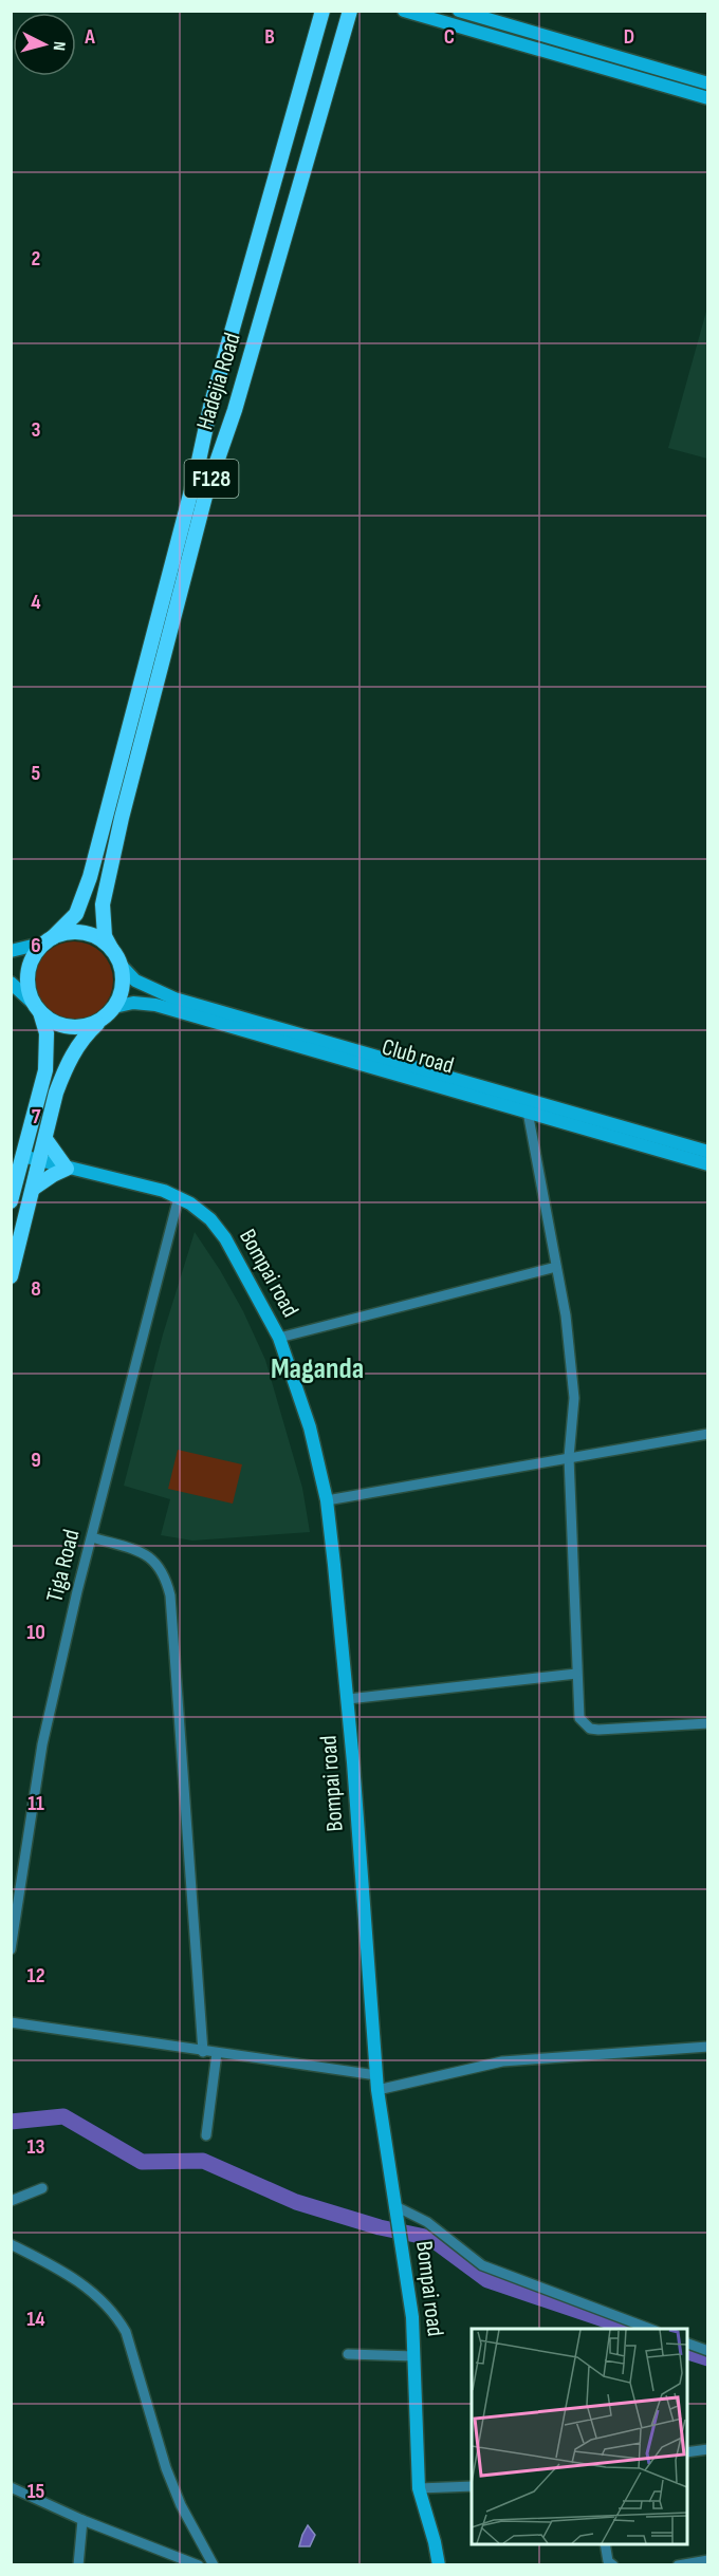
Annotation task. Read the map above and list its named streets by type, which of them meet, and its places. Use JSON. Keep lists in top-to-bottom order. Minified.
{"streets":{"main road":["Hadejia Road","F128","Club road","Bompai road"],"street":["Tiga Road"]},"crossings":[["Hadejia Road","F128"],["Hadejia Road","Club road"],["F128","Club road"],["F128","Bompai road"],["Bompai road","Tiga Road"]],"districts":["Maganda"],"north":"right","grid":{"columns":["A","B","C","D"],"rows":["2","3","4","5","6","7","8","9","10","11","12","13","14","15"]}}
